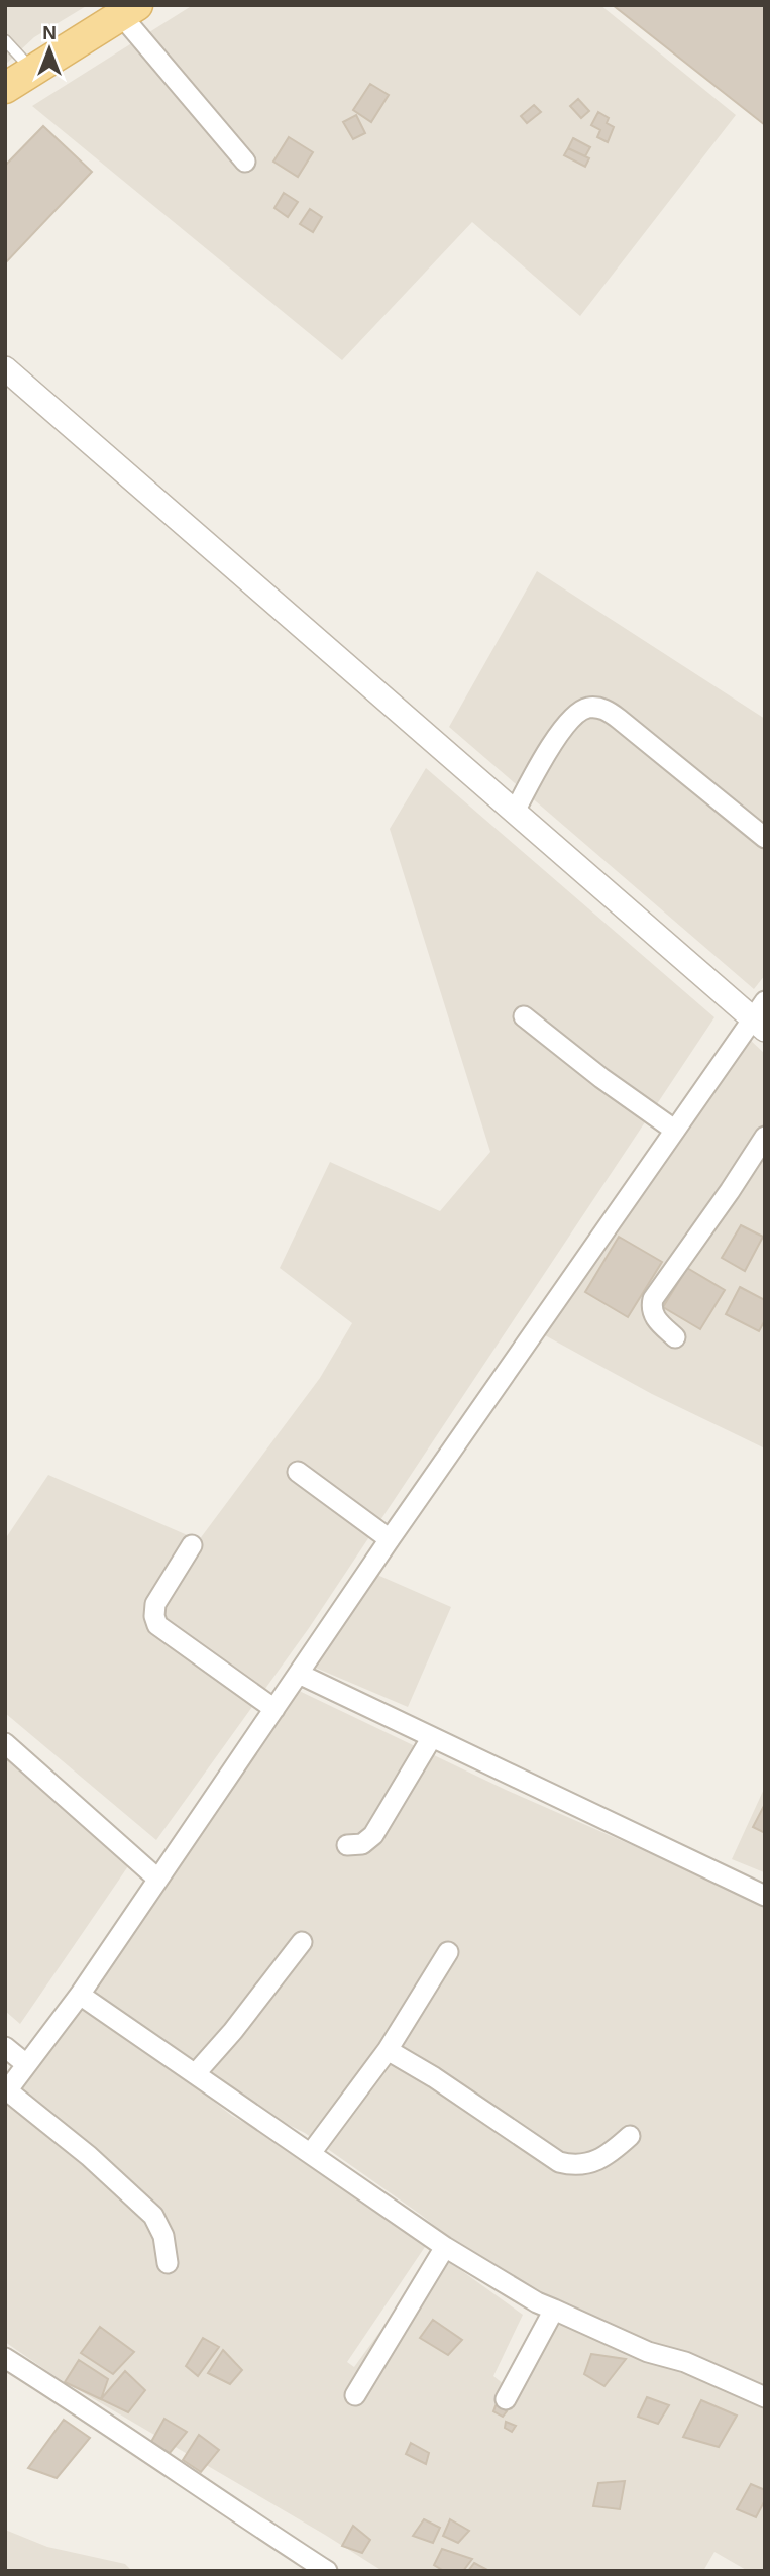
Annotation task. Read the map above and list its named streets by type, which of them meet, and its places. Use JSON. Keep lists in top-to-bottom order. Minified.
{"north":"top"}
